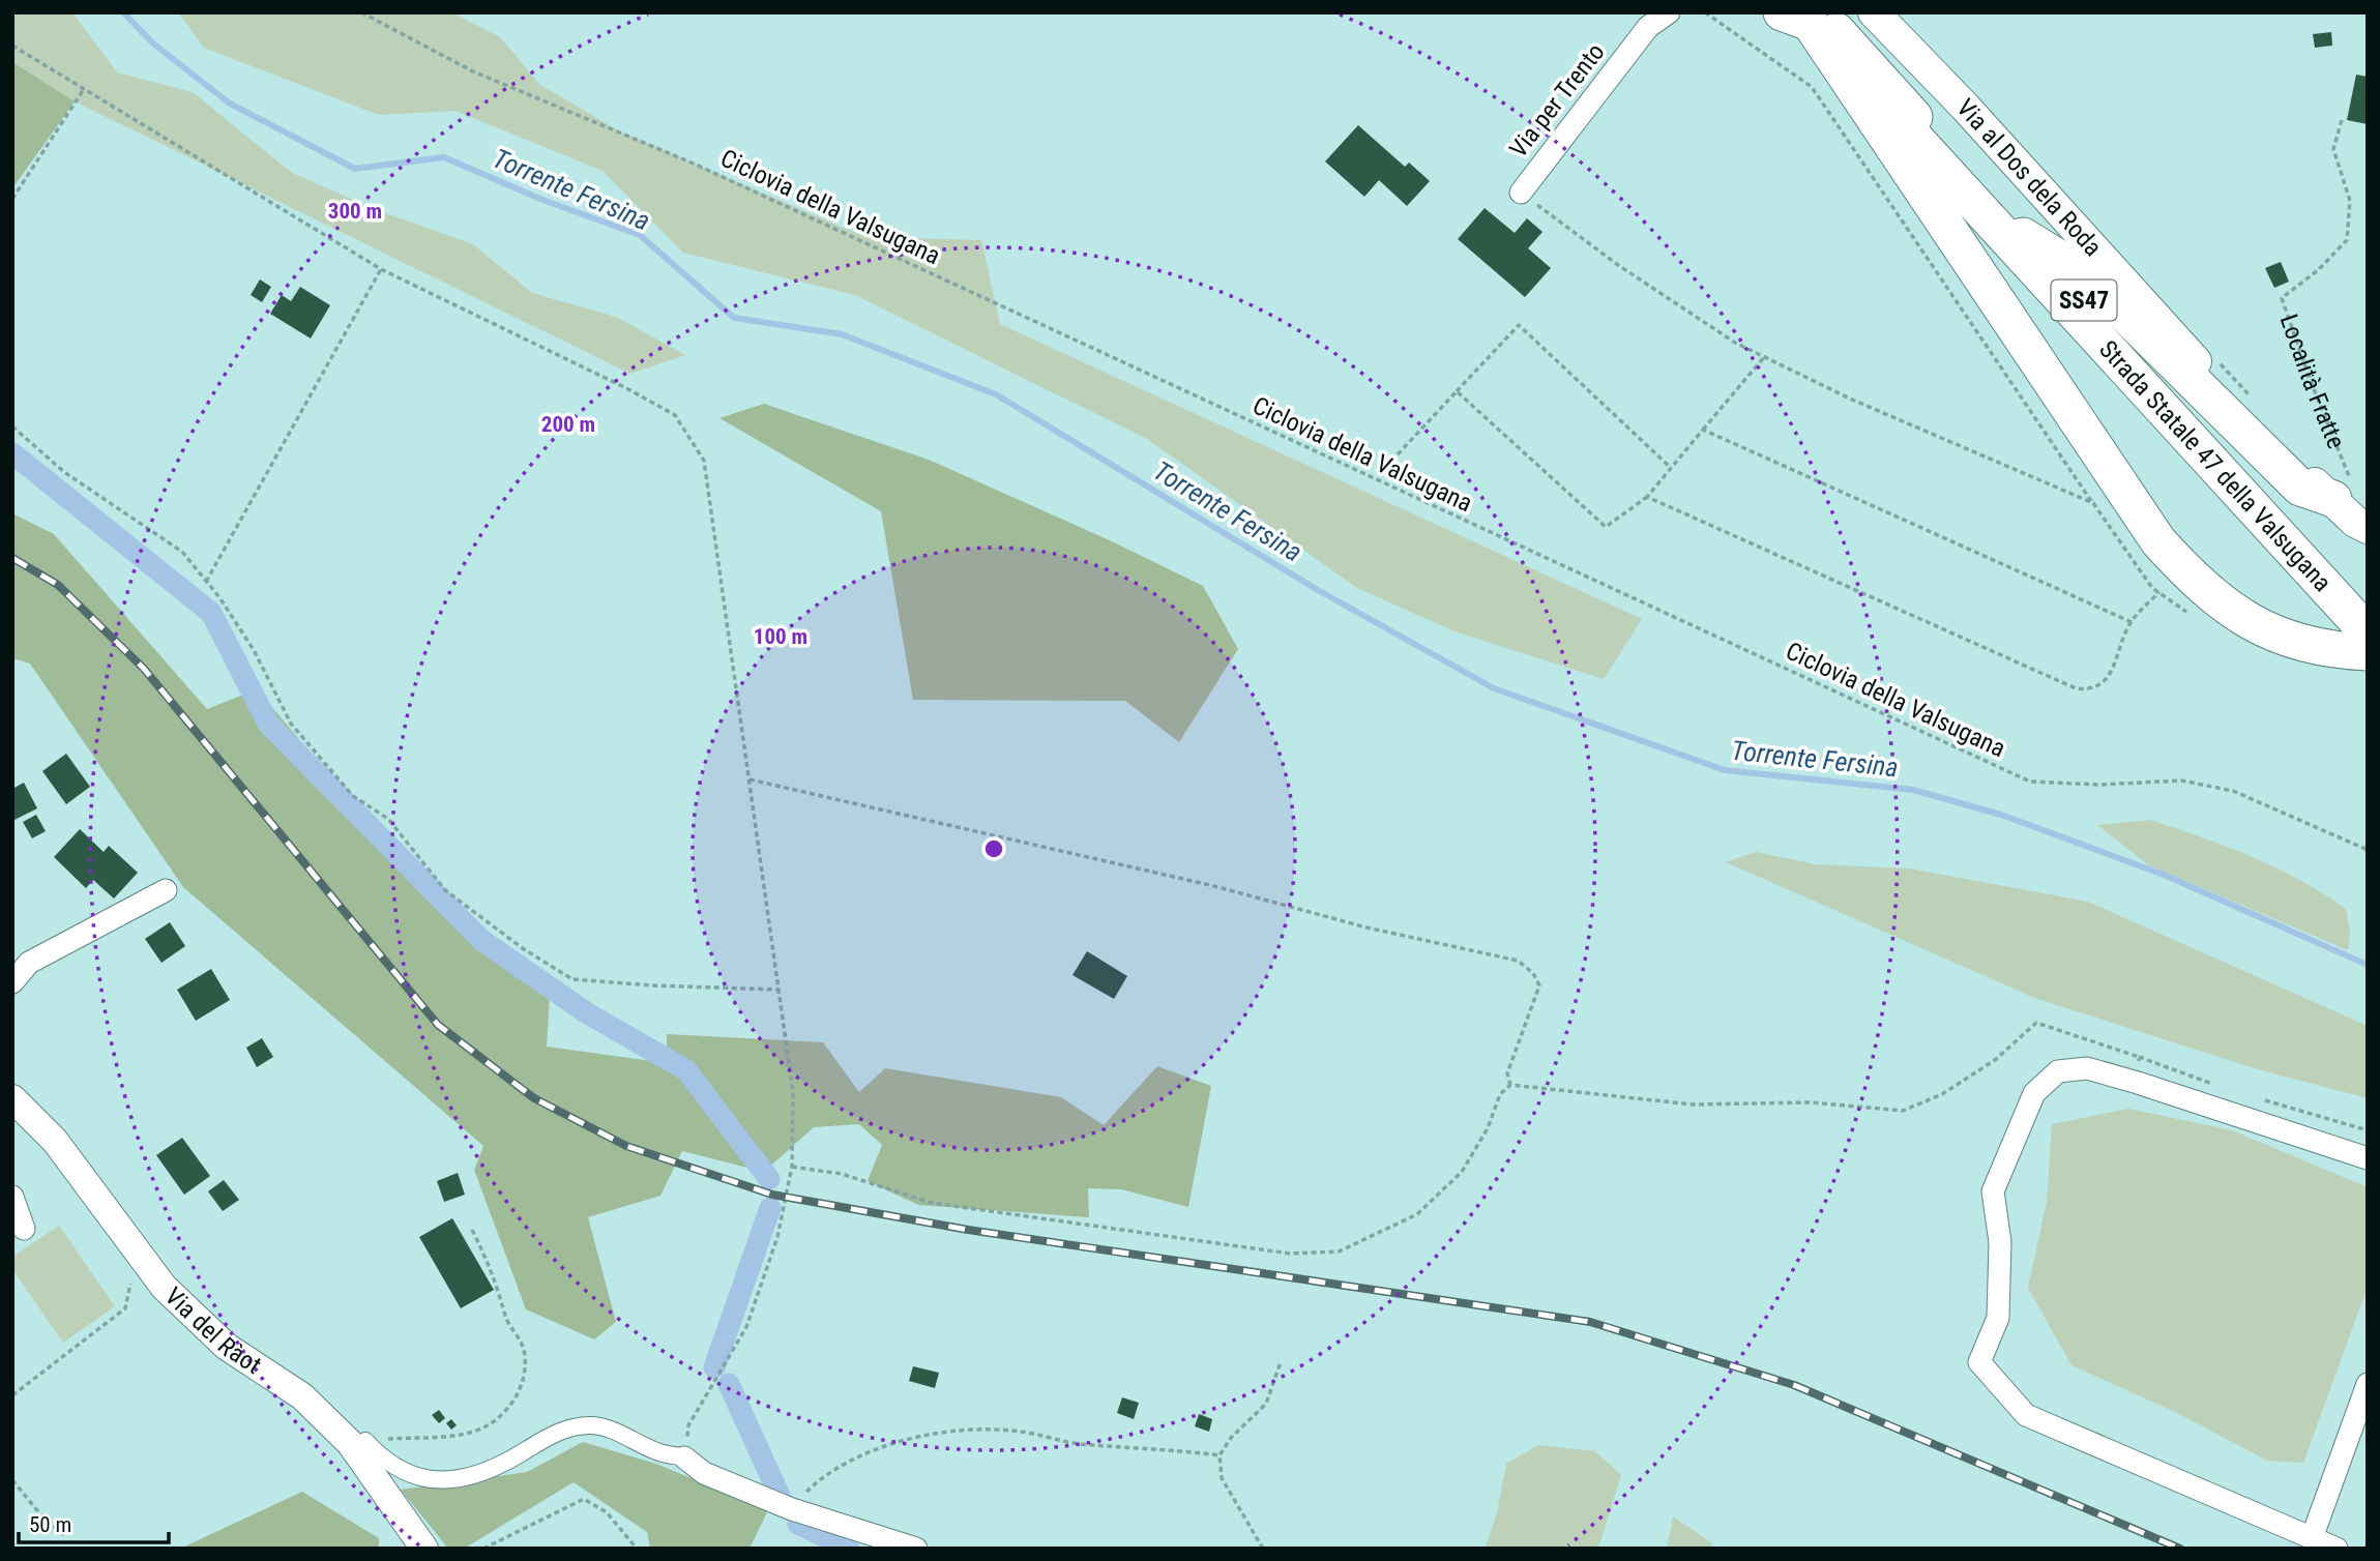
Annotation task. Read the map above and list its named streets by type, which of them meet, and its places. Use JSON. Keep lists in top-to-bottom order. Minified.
{"streets":{"highway":["SS47","Strada Statale 47 della Valsugana"],"main road":["Via al Dos dela Roda","Località Fratte"],"street":["Via per Trento","Via del Ràot"],"path":["Ciclovia della Valsugana"]},"crossings":[["Via al Dos dela Roda","Località Fratte"]],"water":["Torrente Fersina"],"scale_bar":"50 m","rings":["300 m","200 m","100 m"]}
